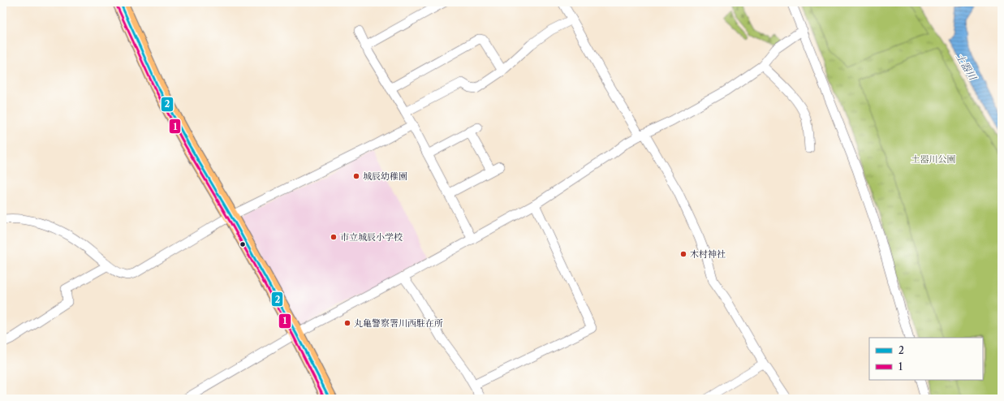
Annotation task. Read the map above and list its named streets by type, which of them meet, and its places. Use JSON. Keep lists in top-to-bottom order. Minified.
{"water":["土器川"],"parks":["土器川公園"],"places":["城辰幼稚園","市立城辰小学校","木村神社","丸亀警察署川西駐在所"],"lines":["transit line 2","transit line 1"],"legend":["2","1"]}
